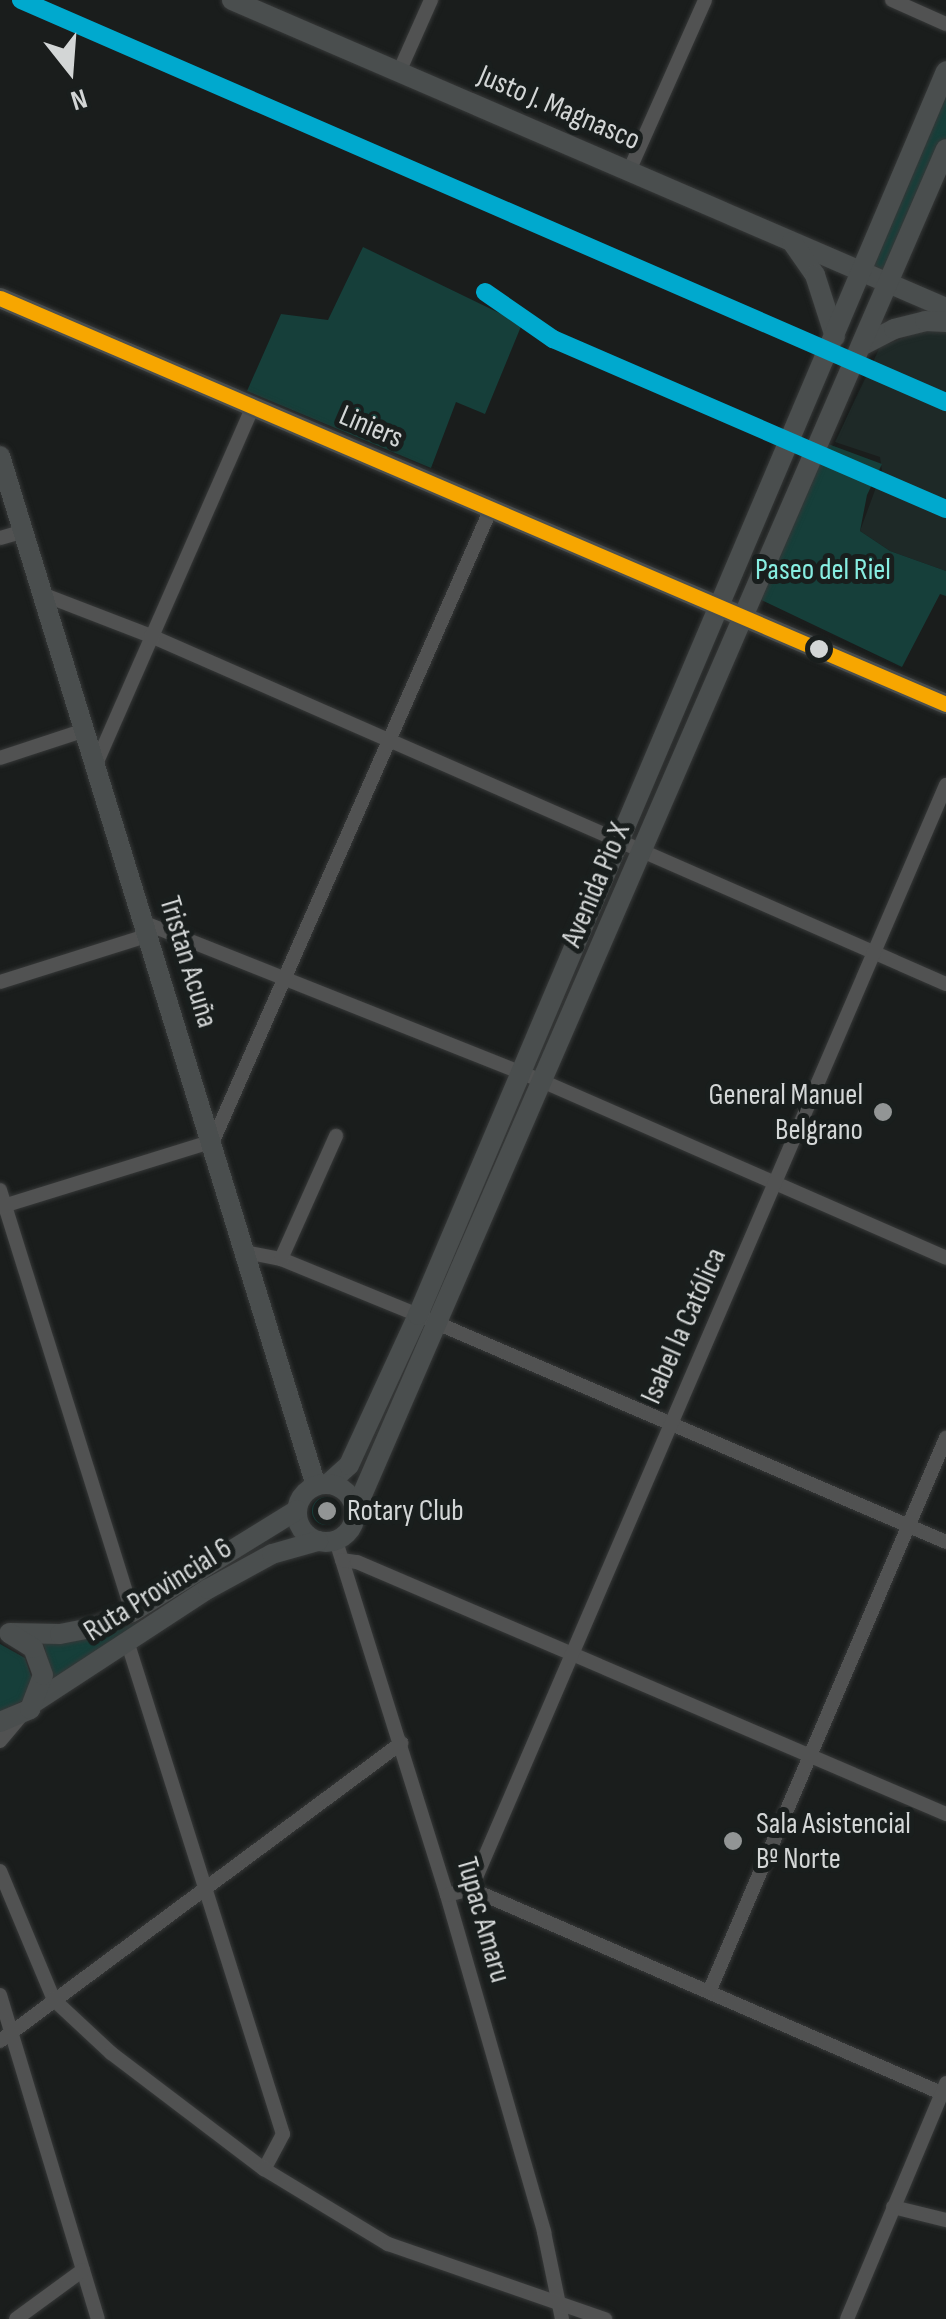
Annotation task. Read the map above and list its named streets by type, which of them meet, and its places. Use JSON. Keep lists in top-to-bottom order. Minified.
{"streets":{"main road":["Justo J. Magnasco","Liniers","Avenida Pio X","Tristan Acuña","Ruta Provincial 6"],"street":["Isabel la Católica","Tupac Amaru"]},"crossings":[["Justo J. Magnasco","Avenida Pio X"],["Liniers","Avenida Pio X"],["Avenida Pio X","Tristan Acuña"],["Avenida Pio X","Ruta Provincial 6"],["Avenida Pio X","Tupac Amaru"],["Tristan Acuña","Ruta Provincial 6"],["Tristan Acuña","Tupac Amaru"],["Ruta Provincial 6","Tupac Amaru"]],"parks":["Paseo del Riel"],"places":["General Manuel Belgrano","Rotary Club","Sala Asistencial Bº Norte"],"north":"bottom"}
